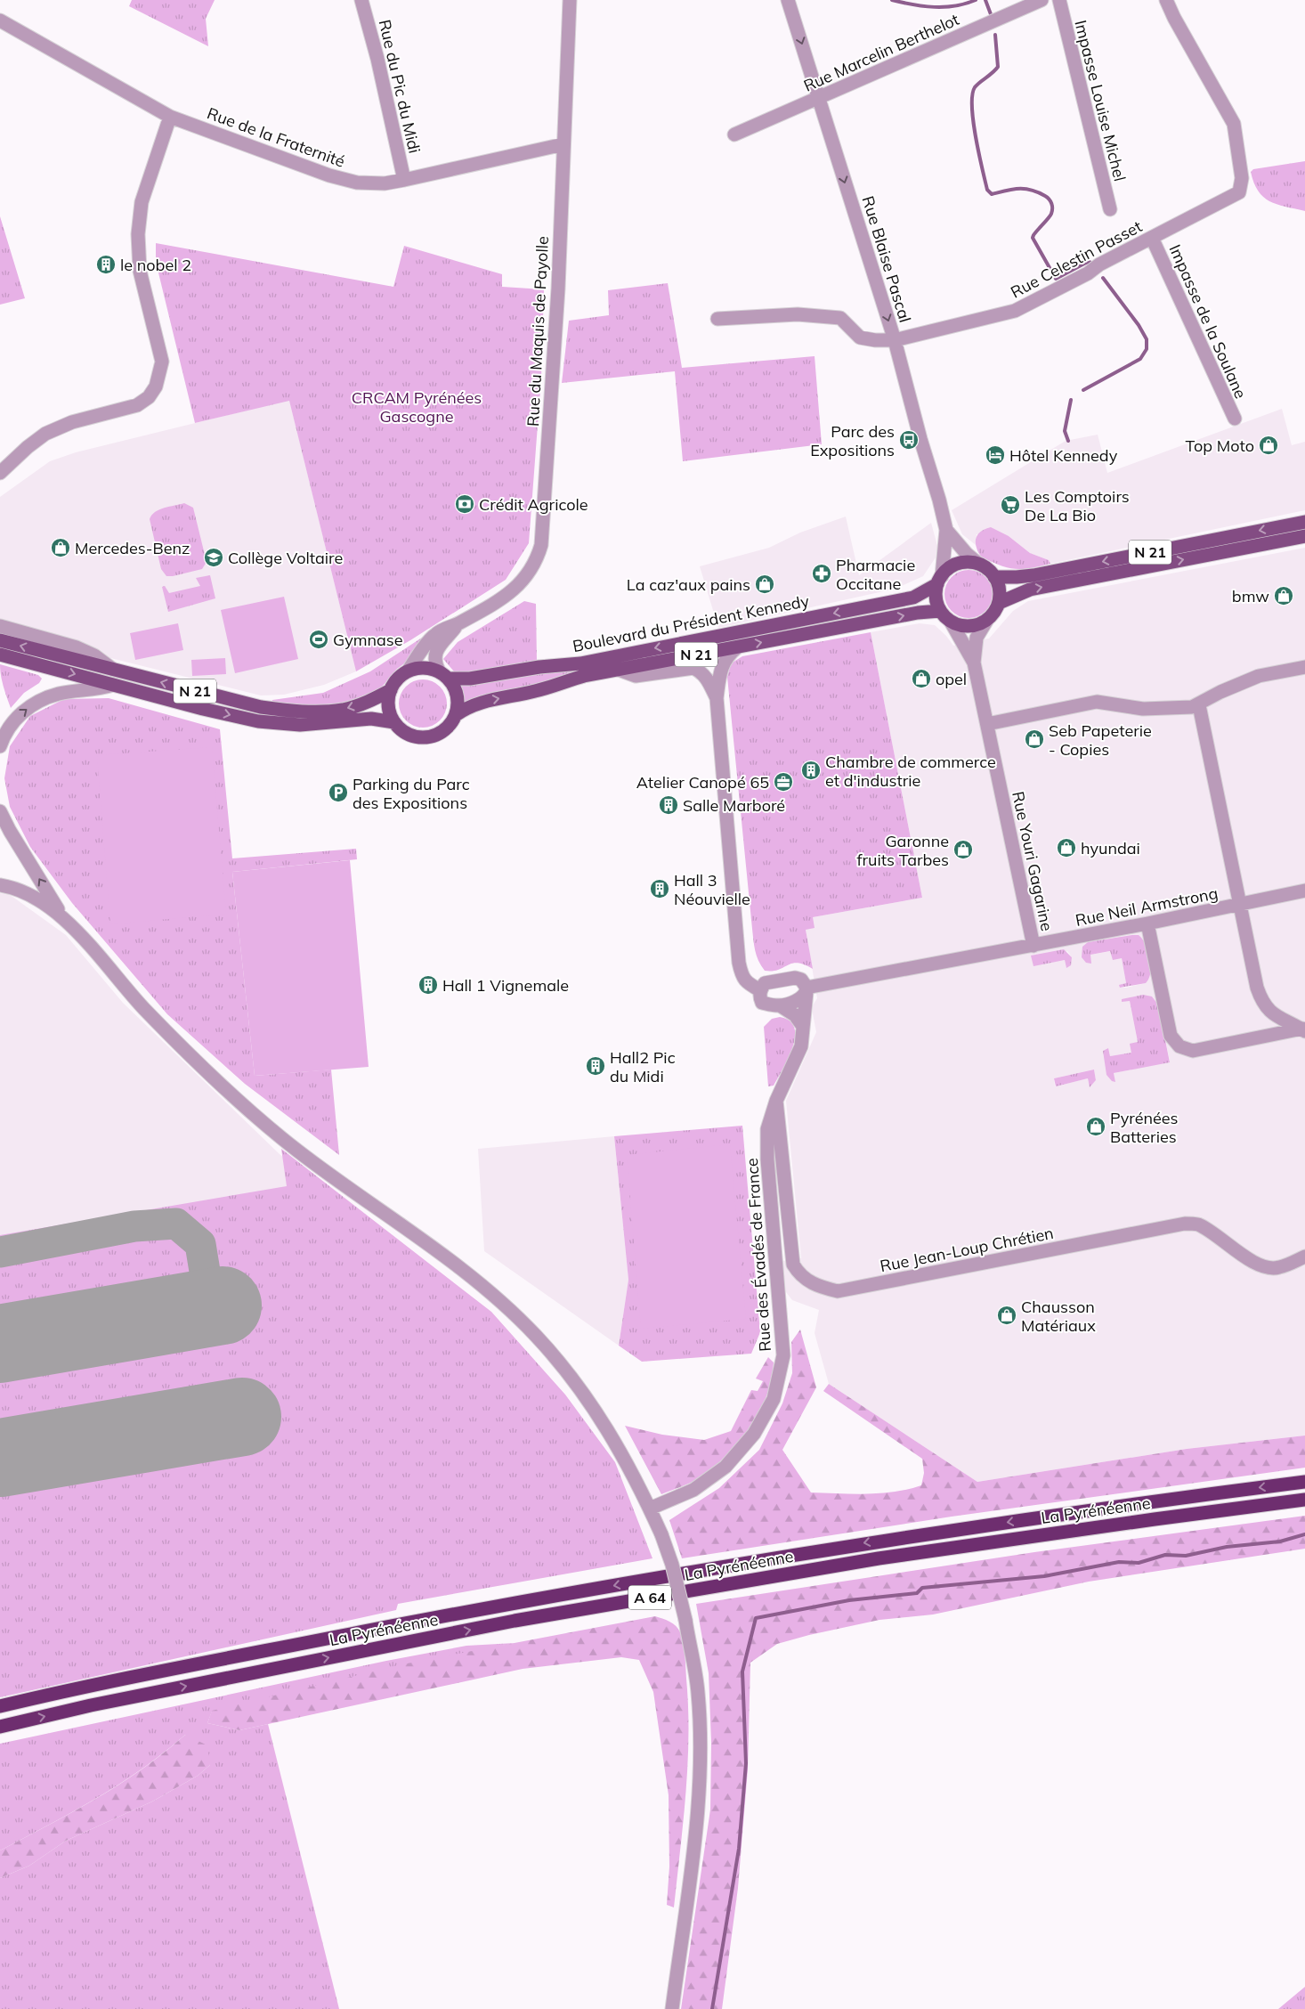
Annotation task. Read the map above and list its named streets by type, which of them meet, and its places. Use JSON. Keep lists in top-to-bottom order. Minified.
{"streets":{"highway":["La Pyrénéenne","A 64"],"main road":["N 21","Boulevard du Président Kennedy"],"street":["Rue Marcelin Berthelot","Rue du Pic du Midi","Impasse Louise Michel","Rue de la Fraternité","Rue Blaise Pascal","Rue Celestin Passet","Impasse de la Soulane","Rue du Maquis de Payolle","Rue Youri Gagarine","Rue Neil Armstrong","Rue Jean-Loup Chrétien","Rue des Évadés de France"]},"crossings":[["Rue Marcelin Berthelot","Rue Blaise Pascal"],["Rue du Pic du Midi","Rue de la Fraternité"],["Rue de la Fraternité","Rue du Maquis de Payolle"],["Rue Blaise Pascal","Rue Celestin Passet"],["Rue Blaise Pascal","N 21"],["Rue Blaise Pascal","Boulevard du Président Kennedy"],["Rue Blaise Pascal","Rue Youri Gagarine"],["Rue Celestin Passet","Impasse de la Soulane"],["Rue du Maquis de Payolle","N 21"],["Rue du Maquis de Payolle","Boulevard du Président Kennedy"],["N 21","Boulevard du Président Kennedy"],["N 21","Rue Youri Gagarine"],["Boulevard du Président Kennedy","Rue Youri Gagarine"],["Rue Youri Gagarine","Rue Neil Armstrong"],["Rue Youri Gagarine","Rue des Évadés de France"],["Rue Jean-Loup Chrétien","Rue des Évadés de France"]],"one_way":["Rue Blaise Pascal"],"parks":["CRCAM Pyrénées Gascogne"],"places":{"building":["le nobel 2","Chambre de commerce et d'industrie","Salle Marboré","Hall 3 Néouvielle","Hall 1 Vignemale","Hall2 Pic du Midi"],"bus stop":["Parc des Expositions"],"shop":["Top Moto","Mercedes-Benz","La caz'aux pains","bmw","opel","Seb Papeterie - Copies","hyundai","Garonne fruits Tarbes","Pyrénées Batteries","Chausson Matériaux"],"hotel":["Hôtel Kennedy"],"bank":["Crédit Agricole"],"supermarket":["Les Comptoirs De La Bio"],"school or university":["Collège Voltaire"],"pharmacy":["Pharmacie Occitane"],"sports":["Gymnase"],"office":["Atelier Canopé 65"],"parking":["Parking du Parc des Expositions"]}}
